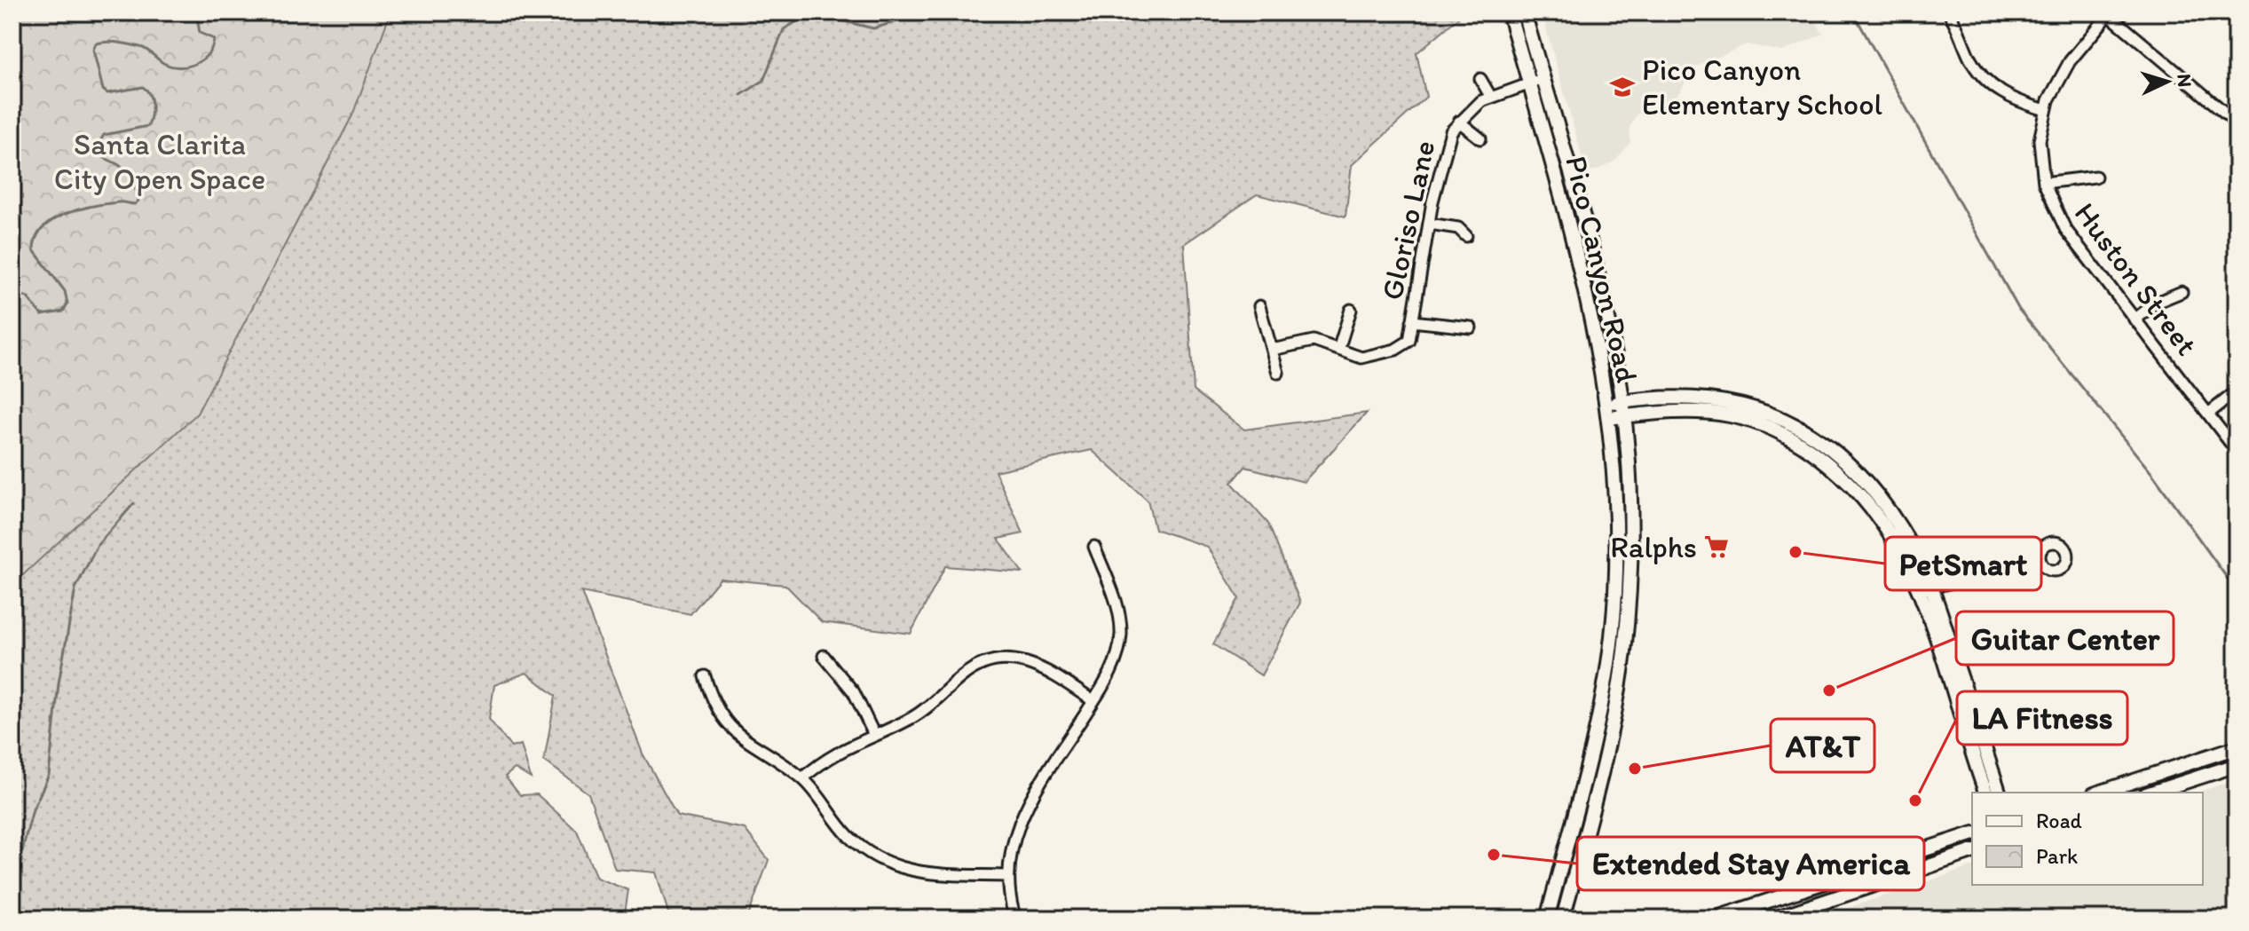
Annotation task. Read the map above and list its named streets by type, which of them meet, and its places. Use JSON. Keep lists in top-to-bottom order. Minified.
{"streets":{"main road":["Pico Canyon Road"],"street":["Gloriso Lane","Huston Street"]},"crossings":[["Gloriso Lane","Pico Canyon Road"]],"parks":["Santa Clarita City Open Space"],"places":{"school or university":["Pico Canyon Elementary School"],"supermarket":["Ralphs"],"other":["PetSmart","Guitar Center","AT&T","LA Fitness","Extended Stay America"]},"legend":["Road","Park"],"north":"right"}
